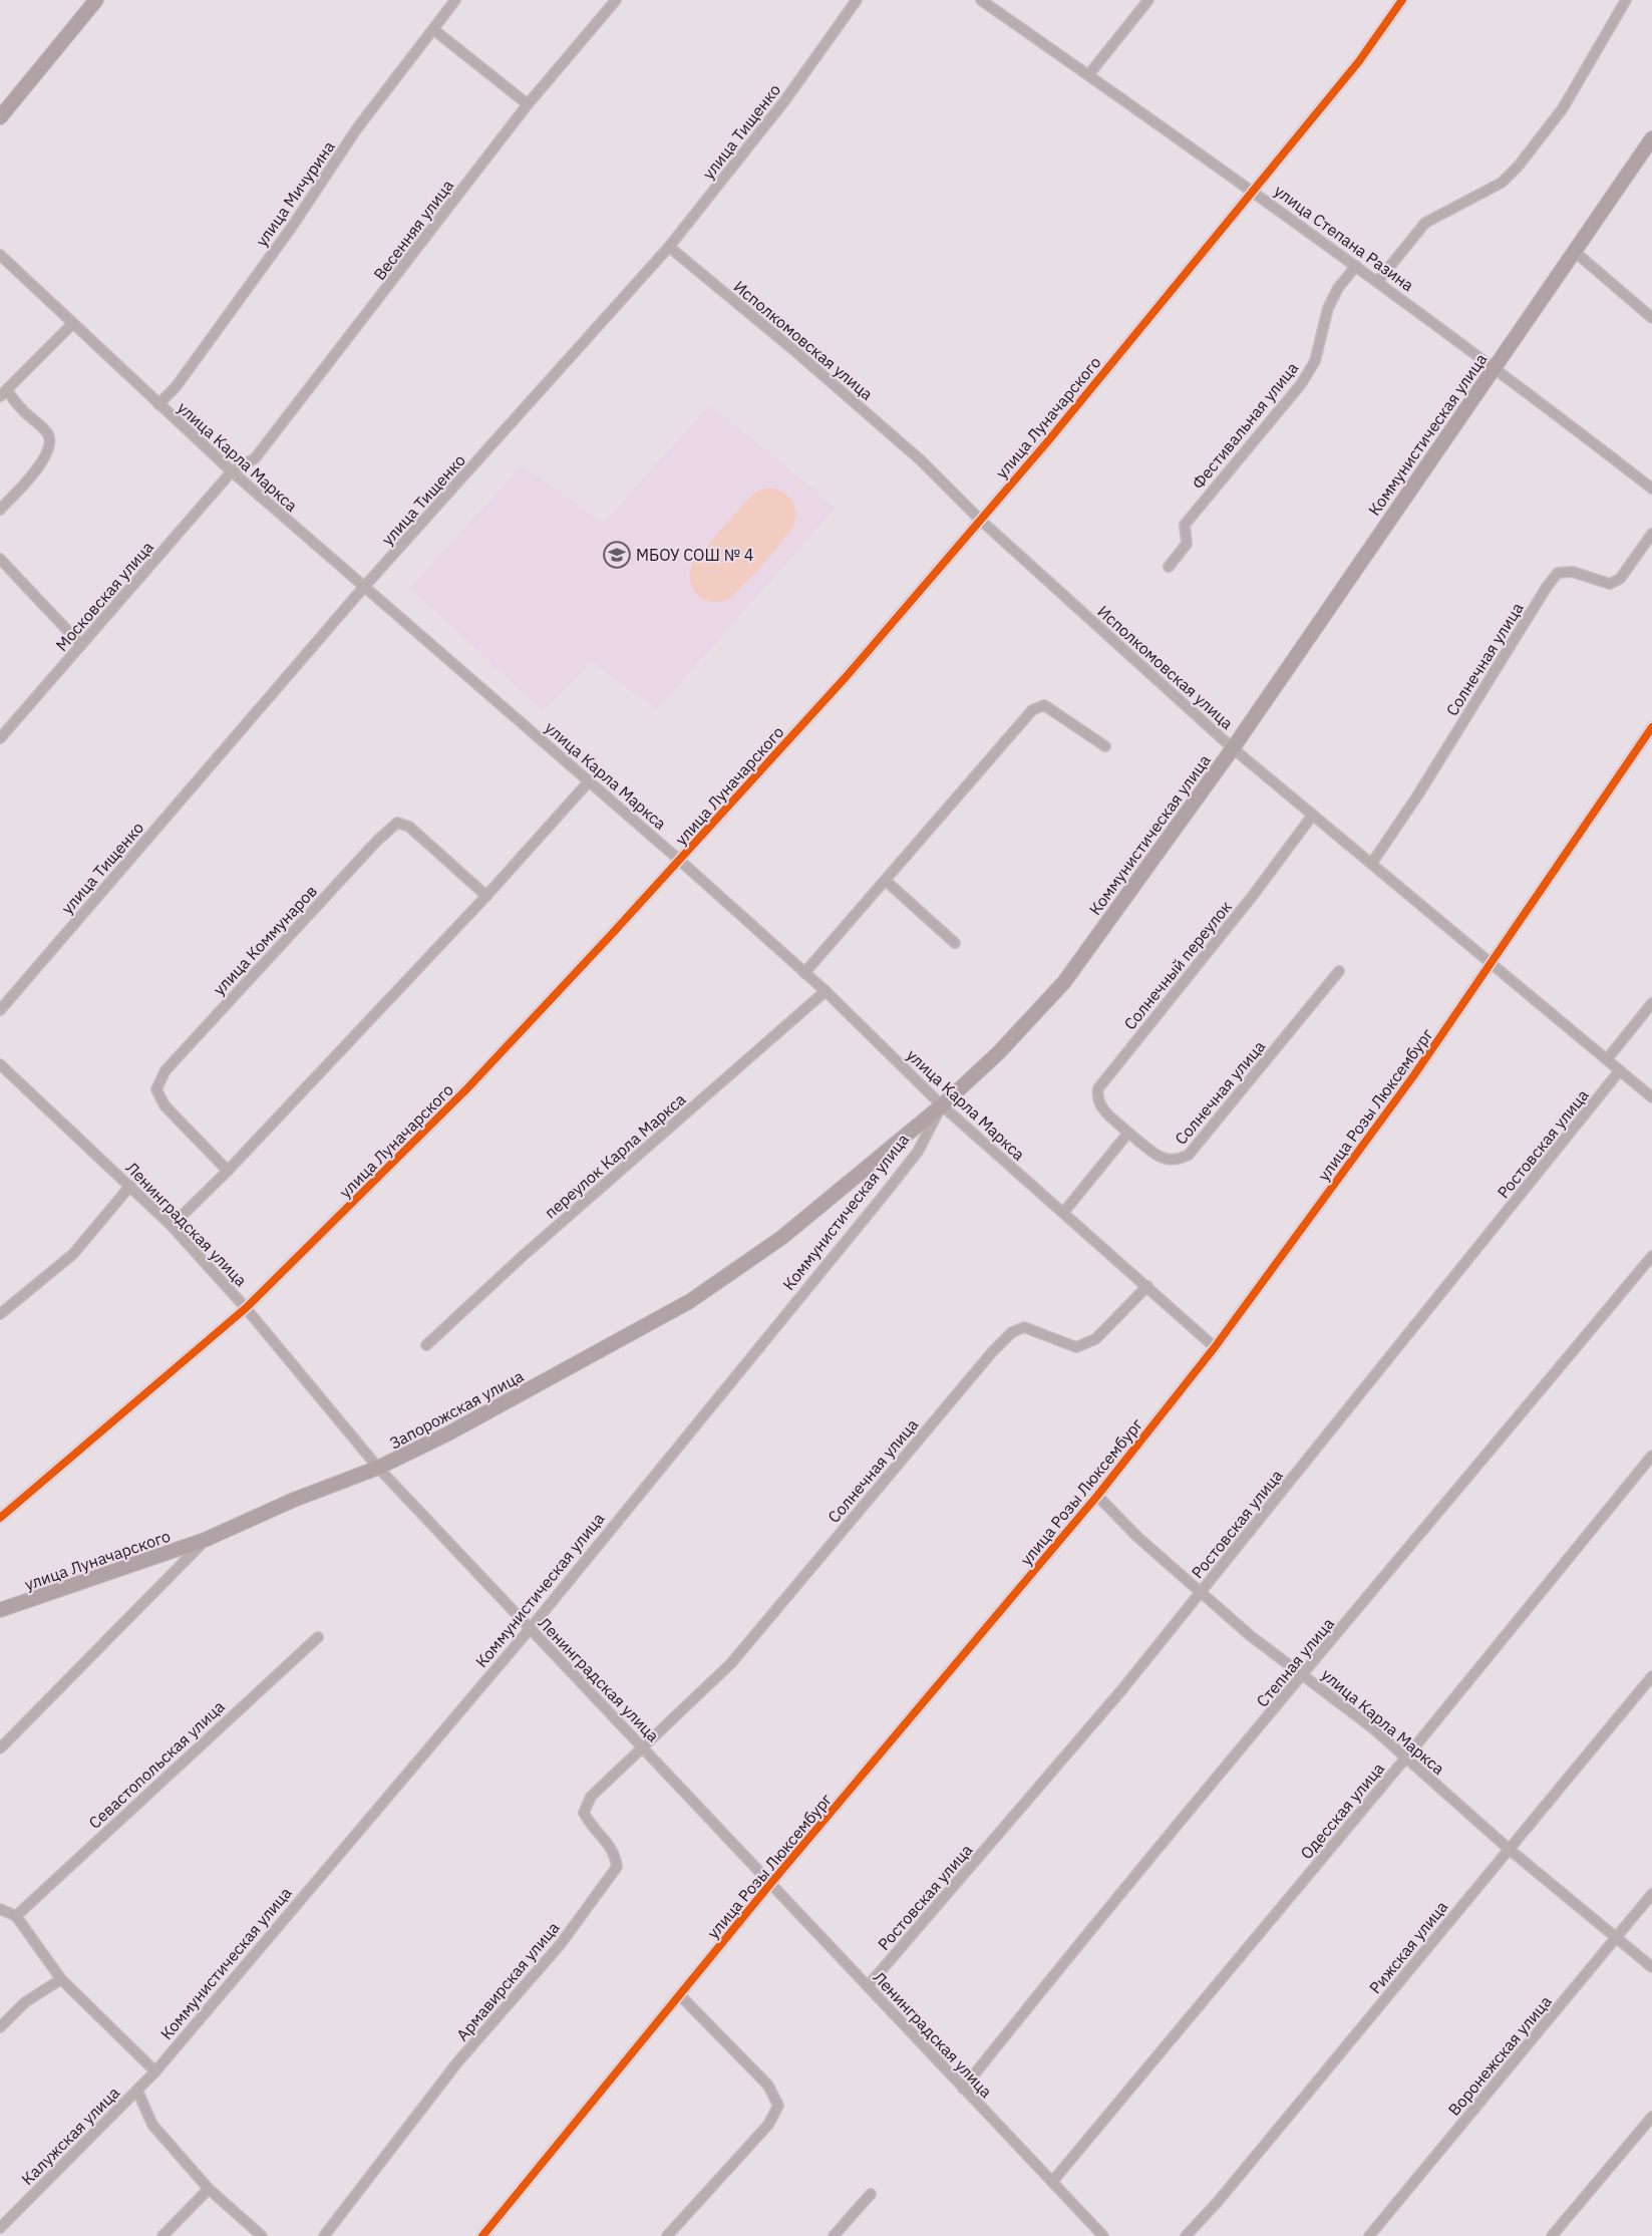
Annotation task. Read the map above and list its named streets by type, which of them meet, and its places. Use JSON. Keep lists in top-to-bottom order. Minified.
{"streets":{"main road":["улица Луначарского","Коммунистическая улица","Запорожская улица"],"street":["улица Тищенко","улица Мичурина","Весенняя улица","улица Степана Разина","Исполкомовская улица","Фестивальная улица","улица Карла Маркса","Московская улица","Солнечная улица","улица Коммунаров","Солнечный переулок","улица Розы Люксембург","Ростовская улица","переулок Карла Маркса","Ленинградская улица","Степная улица","Севастопольская улица","Одесская улица","Рижская улица","Армавирская улица","Воронежская улица","Калужская улица"]},"crossings":[["улица Тищенко","Исполкомовская улица"],["улица Тищенко","улица Карла Маркса"],["улица Мичурина","улица Карла Маркса"],["Весенняя улица","улица Карла Маркса"],["Весенняя улица","Московская улица"],["улица Степана Разина","улица Луначарского"],["улица Степана Разина","Фестивальная улица"],["улица Степана Разина","Коммунистическая улица"],["Исполкомовская улица","улица Луначарского"],["Исполкомовская улица","Коммунистическая улица"],["Исполкомовская улица","Солнечная улица"],["Исполкомовская улица","Солнечный переулок"],["Исполкомовская улица","улица Розы Люксембург"],["Исполкомовская улица","Ростовская улица"],["улица Луначарского","улица Карла Маркса"],["улица Луначарского","Ленинградская улица"],["улица Луначарского","Запорожская улица"],["Коммунистическая улица","улица Карла Маркса"],["Коммунистическая улица","Ленинградская улица"],["Коммунистическая улица","Запорожская улица"],["Коммунистическая улица","Калужская улица"],["улица Карла Маркса","Московская улица"],["улица Карла Маркса","Солнечная улица"],["улица Карла Маркса","улица Розы Люксембург"],["улица Карла Маркса","Ростовская улица"],["улица Карла Маркса","переулок Карла Маркса"],["улица Карла Маркса","Запорожская улица"],["улица Карла Маркса","Степная улица"],["улица Карла Маркса","Одесская улица"],["улица Карла Маркса","Рижская улица"],["улица Карла Маркса","Воронежская улица"],["Солнечная улица","Солнечный переулок"],["Солнечная улица","Ленинградская улица"],["Солнечная улица","Армавирская улица"],["улица Розы Люксембург","Ленинградская улица"],["Ростовская улица","Ленинградская улица"],["Ленинградская улица","Запорожская улица"],["Ленинградская улица","Степная улица"],["Ленинградская улица","Одесская улица"],["Ленинградская улица","Армавирская улица"]],"places":{"school or university":["МБОУ СОШ № 4"]}}
